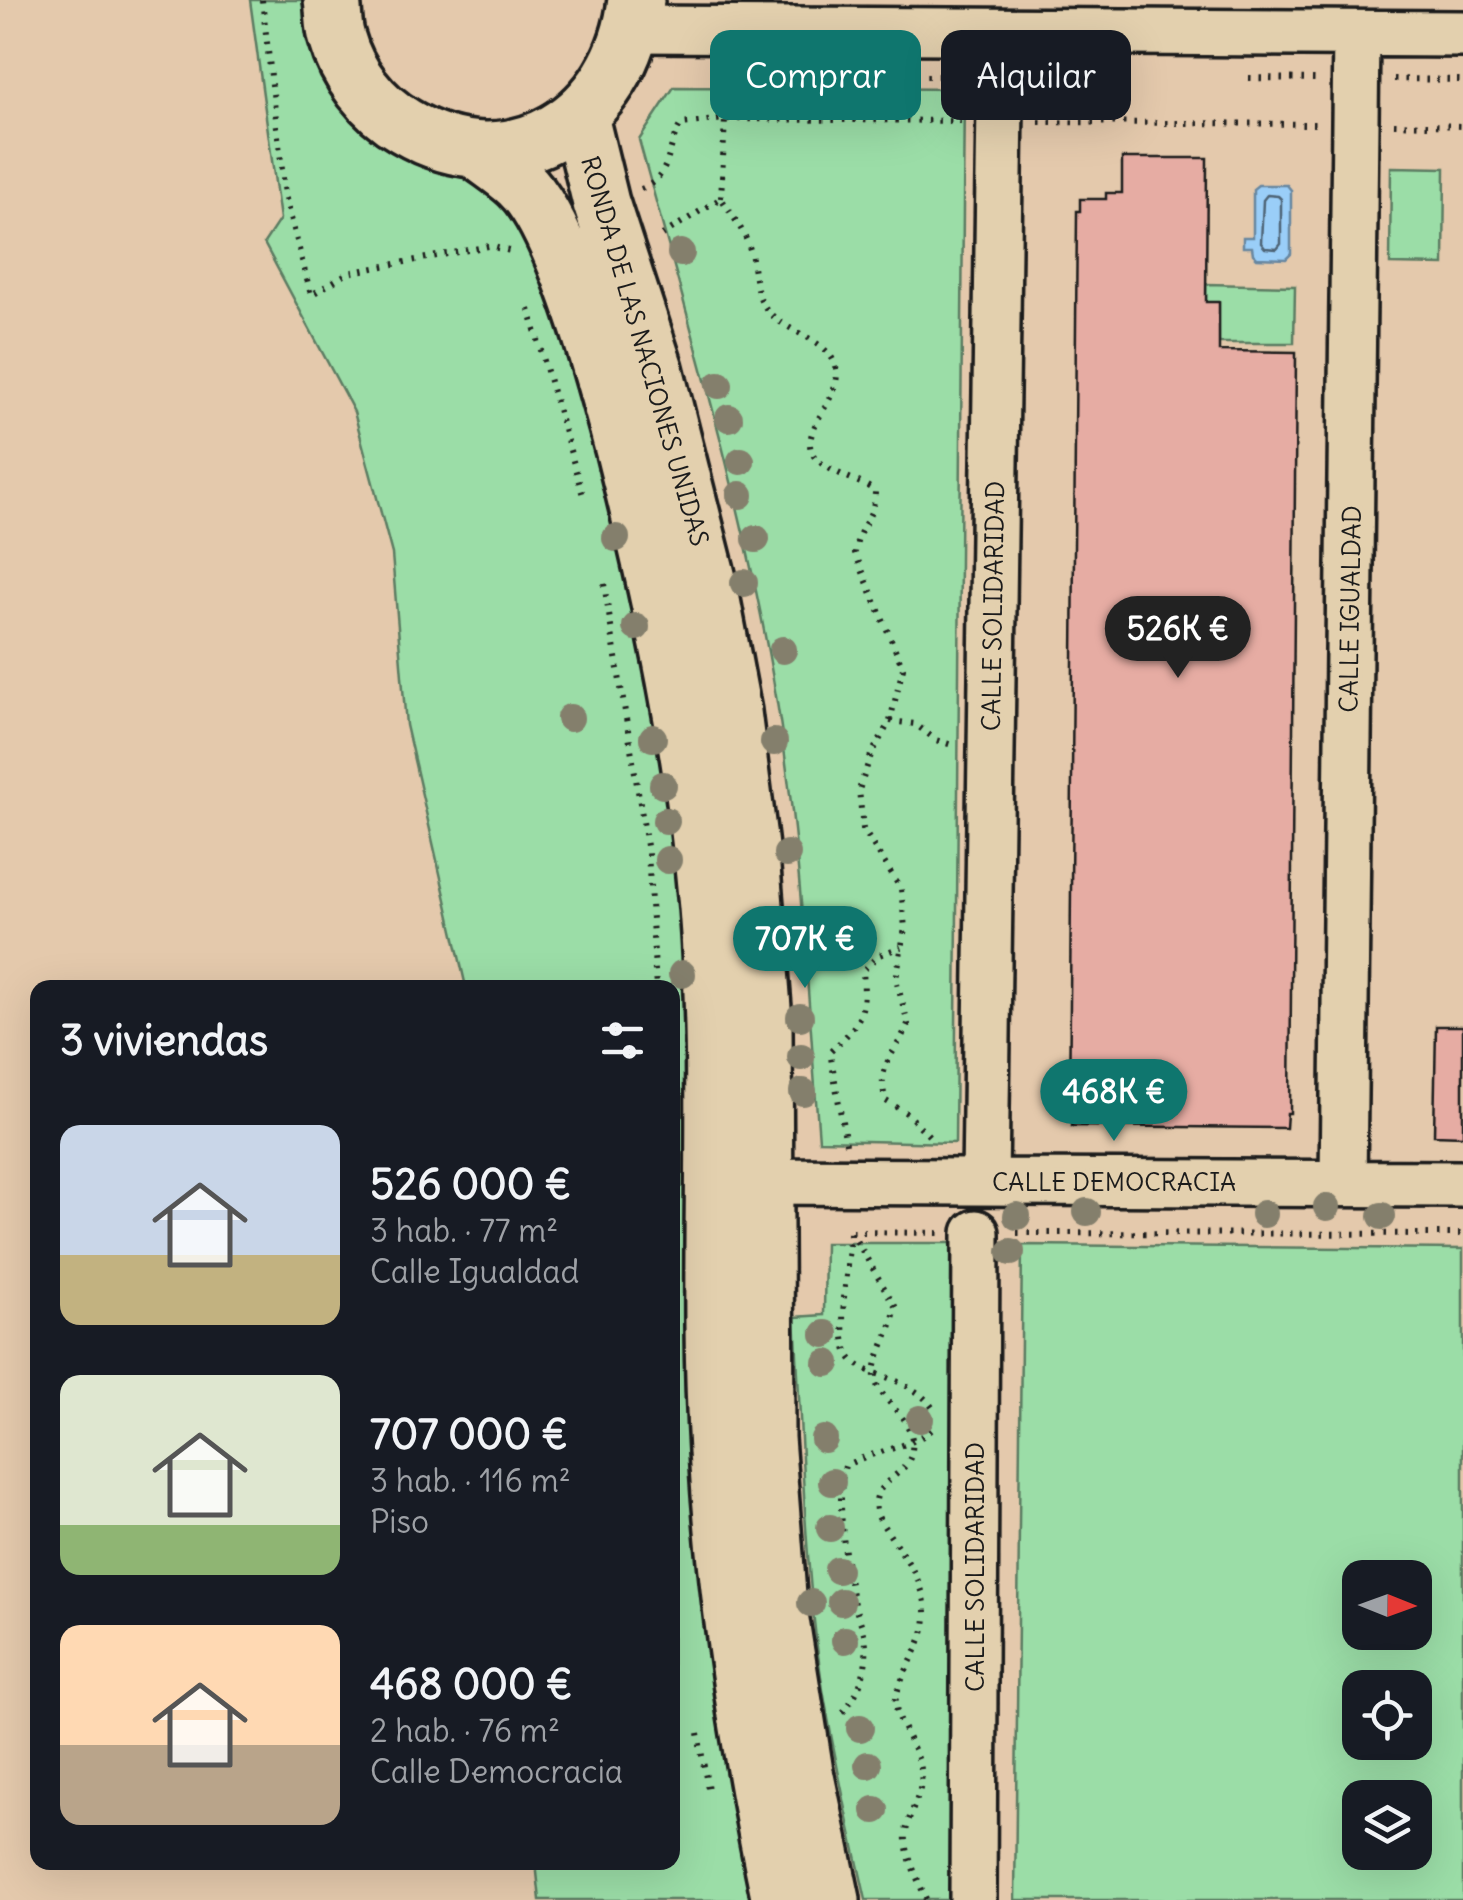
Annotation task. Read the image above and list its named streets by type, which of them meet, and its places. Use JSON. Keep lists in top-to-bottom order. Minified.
{"streets":{"street":["RONDA DE LAS NACIONES UNIDAS","CALLE SOLIDARIDAD","CALLE IGUALDAD","CALLE DEMOCRACIA"]},"crossings":[["RONDA DE LAS NACIONES UNIDAS","CALLE DEMOCRACIA"],["CALLE SOLIDARIDAD","CALLE DEMOCRACIA"],["CALLE IGUALDAD","CALLE DEMOCRACIA"]],"north":"right","page":{"chip":["Comprar","Alquilar"],"price":["526K €","707K €","468K €"],"heading":"3 viviendas","list":[{"name":"526 000 €","note":"3 hab. · 77 m² · Calle Igualdad"},{"name":"707 000 €","note":"3 hab. · 116 m² · Piso"},{"name":"468 000 €","note":"2 hab. · 76 m² · Calle Democracia"}]}}
